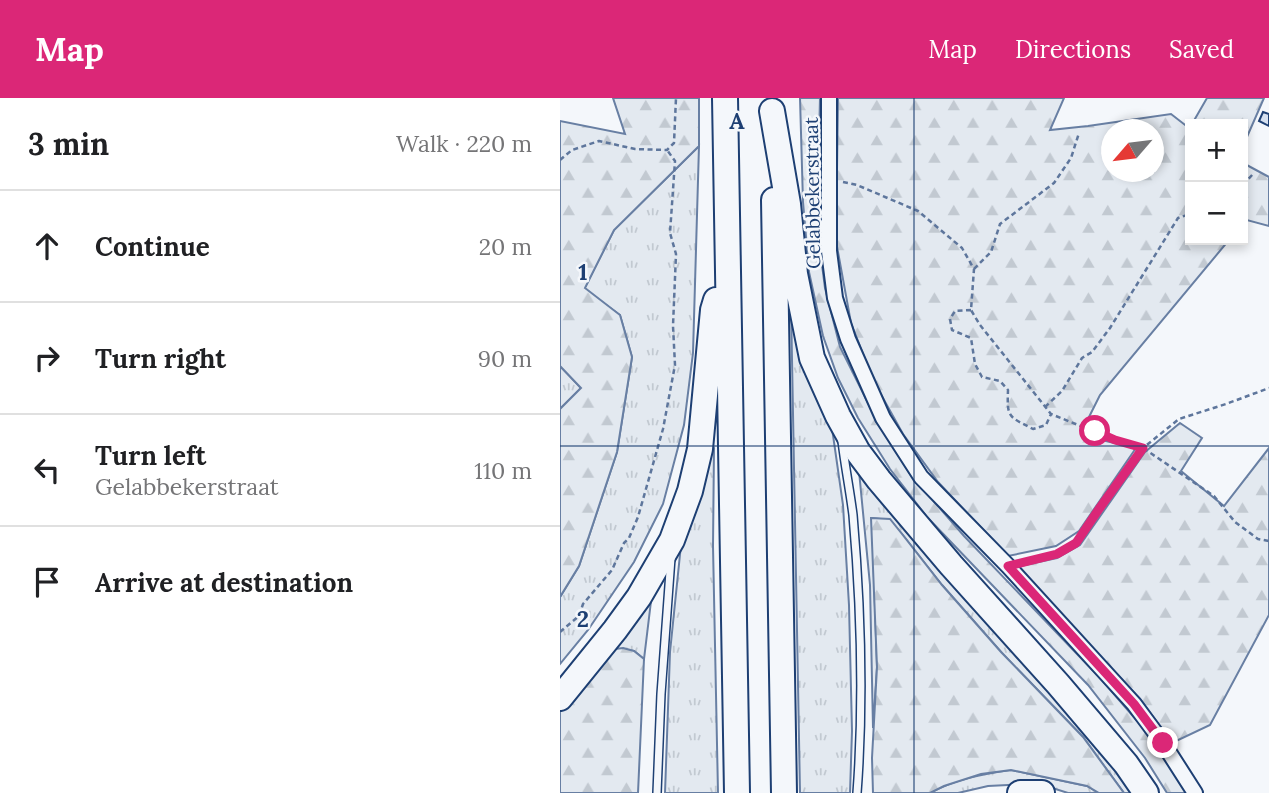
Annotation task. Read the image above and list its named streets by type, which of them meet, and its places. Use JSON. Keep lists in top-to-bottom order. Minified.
{"streets":{"street":["Gelabbekerstraat"]},"north":"bottom left","page":{"header":"Map","nav":["Map","Directions","Saved"],"heading":["3 min","Walk · 220 m"],"map_buttons":["+","−"],"list":[["Continue","20 m"],["Turn right","90 m"],["Turn left","Gelabbekerstraat","110 m"],"Arrive at destination"]},"grid":{"columns":["A"],"rows":["1","2"]}}
